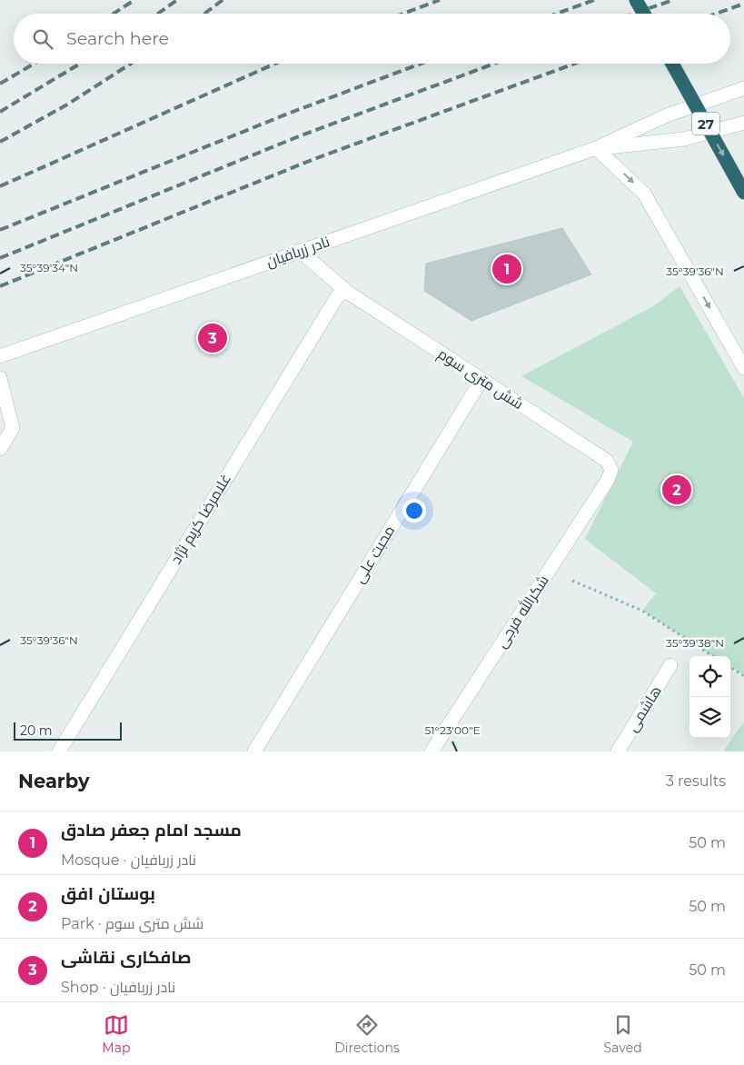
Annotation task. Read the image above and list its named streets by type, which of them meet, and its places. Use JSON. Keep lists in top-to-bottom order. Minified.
{"streets":{"highway":["27"],"street":["نادر زربافیان","شش متری سوم","غلامرضا کریم نژاد","محبت علی","شکرالله فرجی","هاشمی"]},"crossings":[["نادر زربافیان","شش متری سوم"],["شش متری سوم","غلامرضا کریم نژاد"],["شش متری سوم","محبت علی"],["شش متری سوم","شکرالله فرجی"]],"scale_bar":"20 m","page":{"search":"Search here","pins":["1","3","2"],"scale":"20 m","heading":["Nearby","3 results"],"list":[{"mark":"1","name":"مسجد امام جعفر صادق","note":"Mosque · نادر زربافیان","value":"50 m"},{"mark":"2","name":"بوستان افق","note":"Park · شش متری سوم","value":"50 m"},{"mark":"3","name":"صافکاری نقاشی","note":"Shop · نادر زربافیان","value":"50 m"}],"nav":["Map","Directions","Saved"]},"coordinates":["35°39'34\"N","35°39'36\"N","35°39'38\"N","51°23'00\"E"]}
